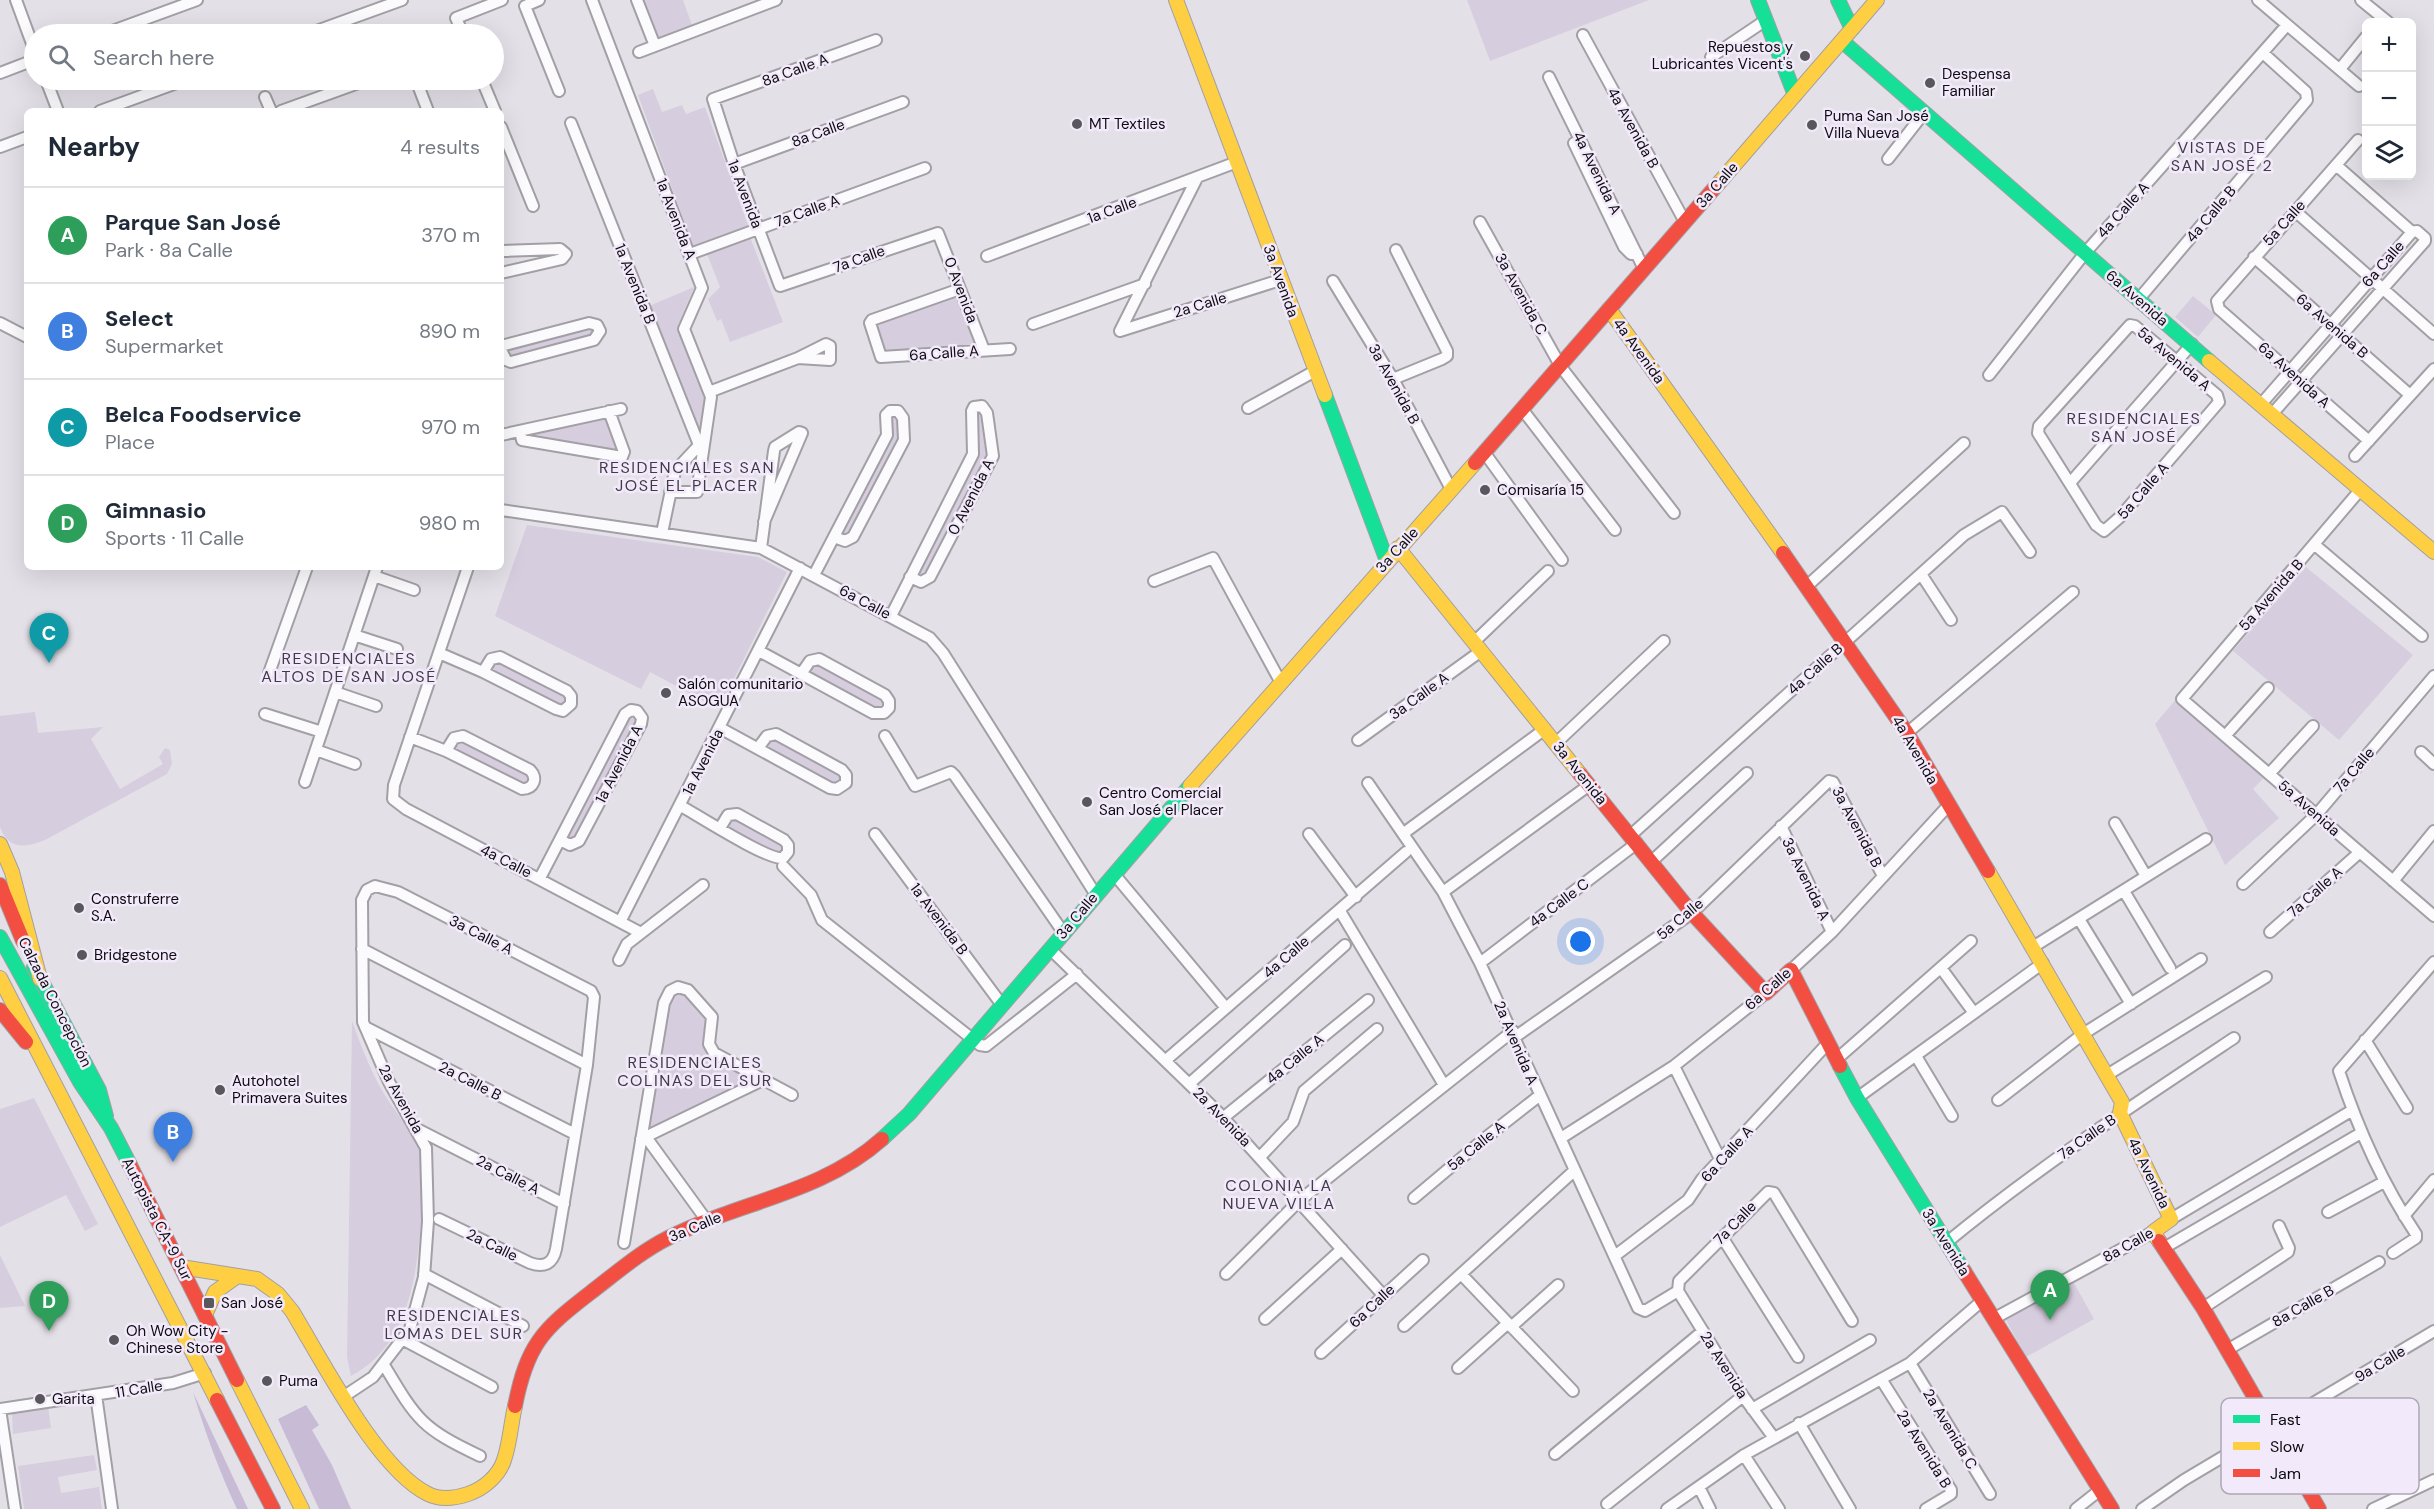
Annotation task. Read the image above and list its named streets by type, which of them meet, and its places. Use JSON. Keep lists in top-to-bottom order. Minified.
{"streets":{"main road":["8a Calle","3a Calle","6a Calle","3a Avenida","6a Avenida","4a Avenida","Calzada Concepción","Autopista CA-9 Sur"],"street":["8a Calle A","4a Avenida B","4a Avenida A","1a Avenida","1a Calle","4a Calle A","7a Calle A","4a Calle B","1a Avenida A","5a Calle","7a Calle","1a Avenida B","0 Avenida","3a Avenida C","2a Calle","6a Avenida B","6a Calle A","5a Avenida A","6a Avenida A","3a Avenida B","5a Calle A","0 Avenida A","5a Avenida B","3a Calle A","5a Avenida","4a Calle","3a Avenida A","4a Calle C","2a Avenida A","2a Calle B","2a Avenida","7a Calle B","2a Calle A","8a Calle B","9a Calle","11 Calle","2a Avenida C","2a Avenida B"]},"crossings":[["8a Calle A","1a Avenida"],["4a Avenida B","3a Calle"],["8a Calle","1a Avenida"],["8a Calle","3a Avenida"],["8a Calle","4a Avenida"],["4a Avenida A","3a Calle"],["3a Calle","6a Calle"],["3a Calle","3a Avenida"],["3a Calle","1a Avenida B"],["3a Calle","3a Avenida C"],["3a Calle","6a Avenida"],["3a Calle","4a Avenida"],["3a Calle","3a Avenida B"],["3a Calle","2a Avenida"],["3a Calle","Autopista CA-9 Sur"],["1a Avenida","7a Calle A"],["1a Avenida","7a Calle"],["1a Avenida","6a Calle"],["1a Avenida","4a Calle"],["1a Calle","3a Avenida"],["4a Calle A","4a Calle B"],["4a Calle A","6a Avenida"],["4a Calle A","2a Avenida"],["7a Calle A","1a Avenida A"],["7a Calle A","5a Avenida"],["4a Calle B","3a Avenida"],["4a Calle B","6a Avenida"],["4a Calle B","4a Avenida"],["4a Calle B","4a Calle C"],["1a Avenida A","1a Avenida B"],["1a Avenida A","4a Calle"],["5a Calle","3a Avenida"],["5a Calle","6a Avenida B"],["5a Calle","6a Avenida A"],["5a Calle","3a Avenida B"],["5a Calle","3a Avenida A"],["5a Calle","2a Avenida A"],["5a Calle","2a Avenida"],["7a Calle","0 Avenida"],["7a Calle","5a Avenida"],["7a Calle","2a Avenida A"],["7a Calle","2a Avenida"],["6a Calle","3a Avenida"],["6a Calle","6a Avenida"],["6a Calle","6a Avenida B"],["6a Calle","4a Avenida"],["6a Calle","6a Avenida A"],["6a Calle","3a Avenida B"],["6a Calle","0 Avenida A"],["6a Calle","3a Avenida A"],["6a Calle","2a Avenida A"],["6a Calle","2a Avenida"],["3a Avenida","2a Calle"],["3a Avenida","6a Calle A"],["3a Avenida","3a Calle A"],["3a Avenida","4a Calle C"],["3a Avenida","7a Calle B"],["0 Avenida","6a Calle A"],["6a Avenida","5a Avenida B"],["2a Calle","2a Calle A"],["4a Avenida","7a Calle B"],["4a Avenida","8a Calle B"],["6a Calle A","2a Avenida A"],["5a Avenida A","5a Calle A"],["5a Calle A","2a Avenida A"],["5a Avenida B","5a Avenida"],["3a Calle A","2a Avenida"],["4a Calle","2a Avenida"],["4a Calle C","2a Avenida A"],["Calzada Concepción","Autopista CA-9 Sur"],["2a Calle B","2a Avenida"],["2a Avenida","2a Calle A"],["Autopista CA-9 Sur","11 Calle"]],"districts":["VISTAS DE SAN JOSÉ 2","RESIDENCIALES SAN JOSÉ","RESIDENCIALES SAN JOSÉ EL PLACER","RESIDENCIALES ALTOS DE SAN JOSÉ","RESIDENCIALES COLINAS DEL SUR","COLONIA LA NUEVA VILLA","RESIDENCIALES LOMAS DEL SUR"],"places":{"other":["Repuestos y Lubricantes Vicent's","Despensa Familiar","MT Textiles","Puma San José Villa Nueva","Comisaría 15","Salón comunitario ASOGUA","Centro Comercial San José el Placer","Construferre S.A.","Bridgestone","Autohotel Primavera Suites","Oh Wow City - Chinese Store","Puma","Garita"],"transit":["San José"]},"legend":["Fast","Slow","Jam"],"page":{"map_buttons":["+","−"],"search":"Search here","heading":["Nearby","4 results"],"list":[{"mark":"A","name":"Parque San José","note":"Park · 8a Calle","value":"370 m"},{"mark":"B","name":"Select","note":"Supermarket","value":"890 m"},{"mark":"C","name":"Belca Foodservice","note":"Place","value":"970 m"},{"mark":"D","name":"Gimnasio","note":"Sports · 11 Calle","value":"980 m"}],"pins":["C","B","A","D"]}}
